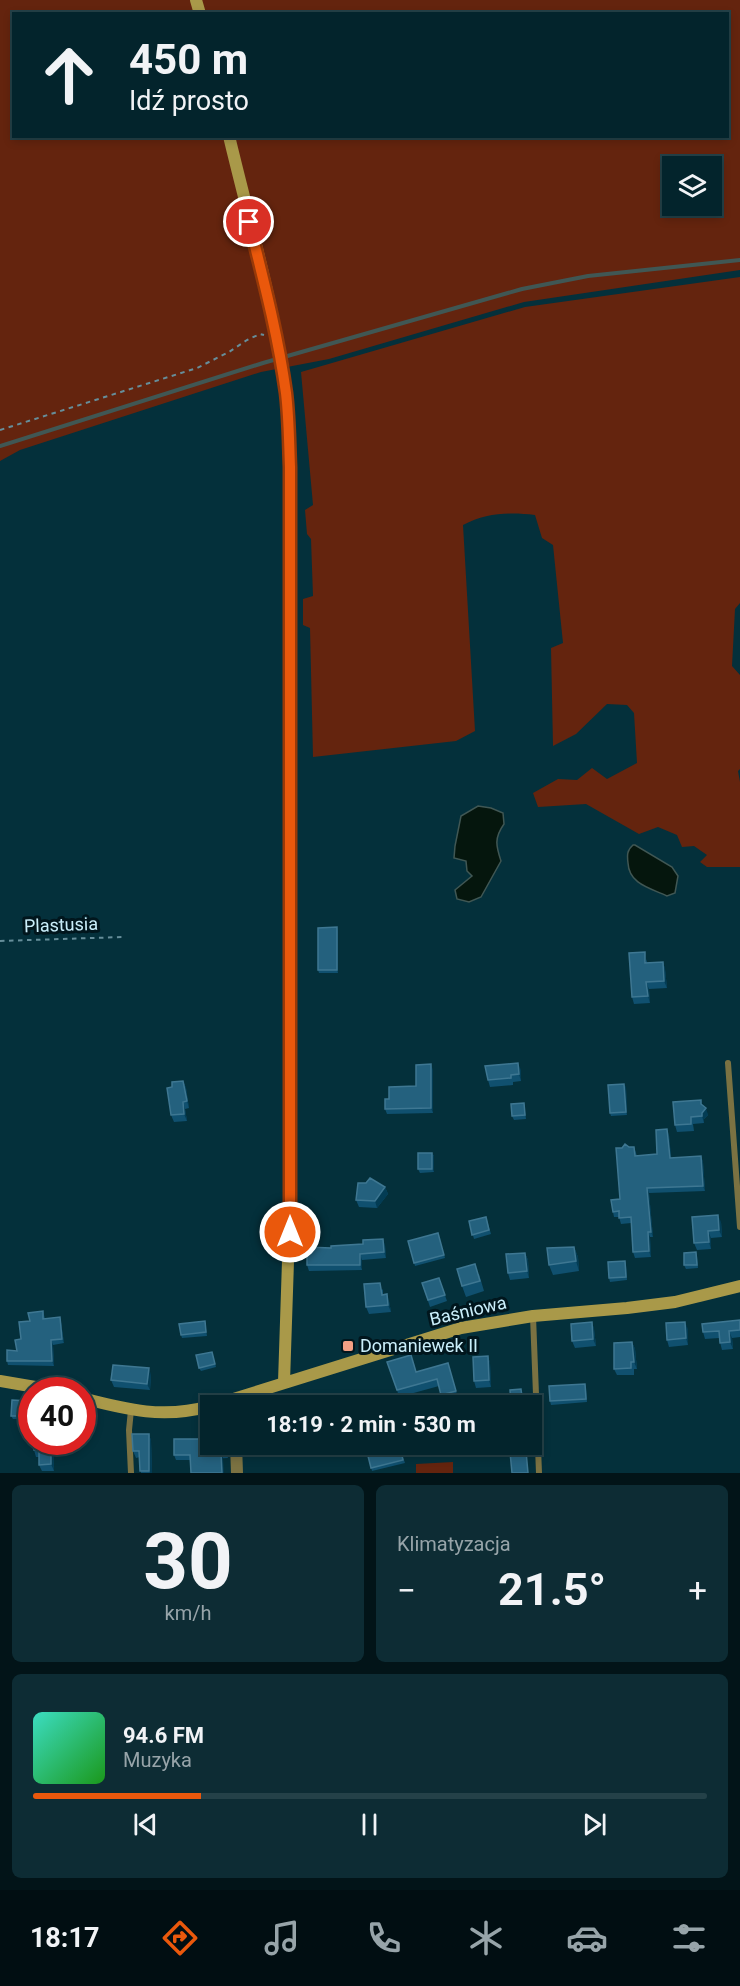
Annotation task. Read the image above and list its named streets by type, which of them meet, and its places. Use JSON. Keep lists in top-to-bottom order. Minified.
{"streets":{"street":["Baśniowa"],"path":["Plastusia"]},"places":{"transit":["Domaniewek II"]},"page":{"turn":["450 m","Idź prosto"],"limit":"40","trip":"18:19 · 2 min · 530 m","tile":[["30","km/h"],"Klimatyzacja"],"heat":["−","21.5°","+"],"song":["94.6 FM","Muzyka"],"tabs":"18:17"}}
